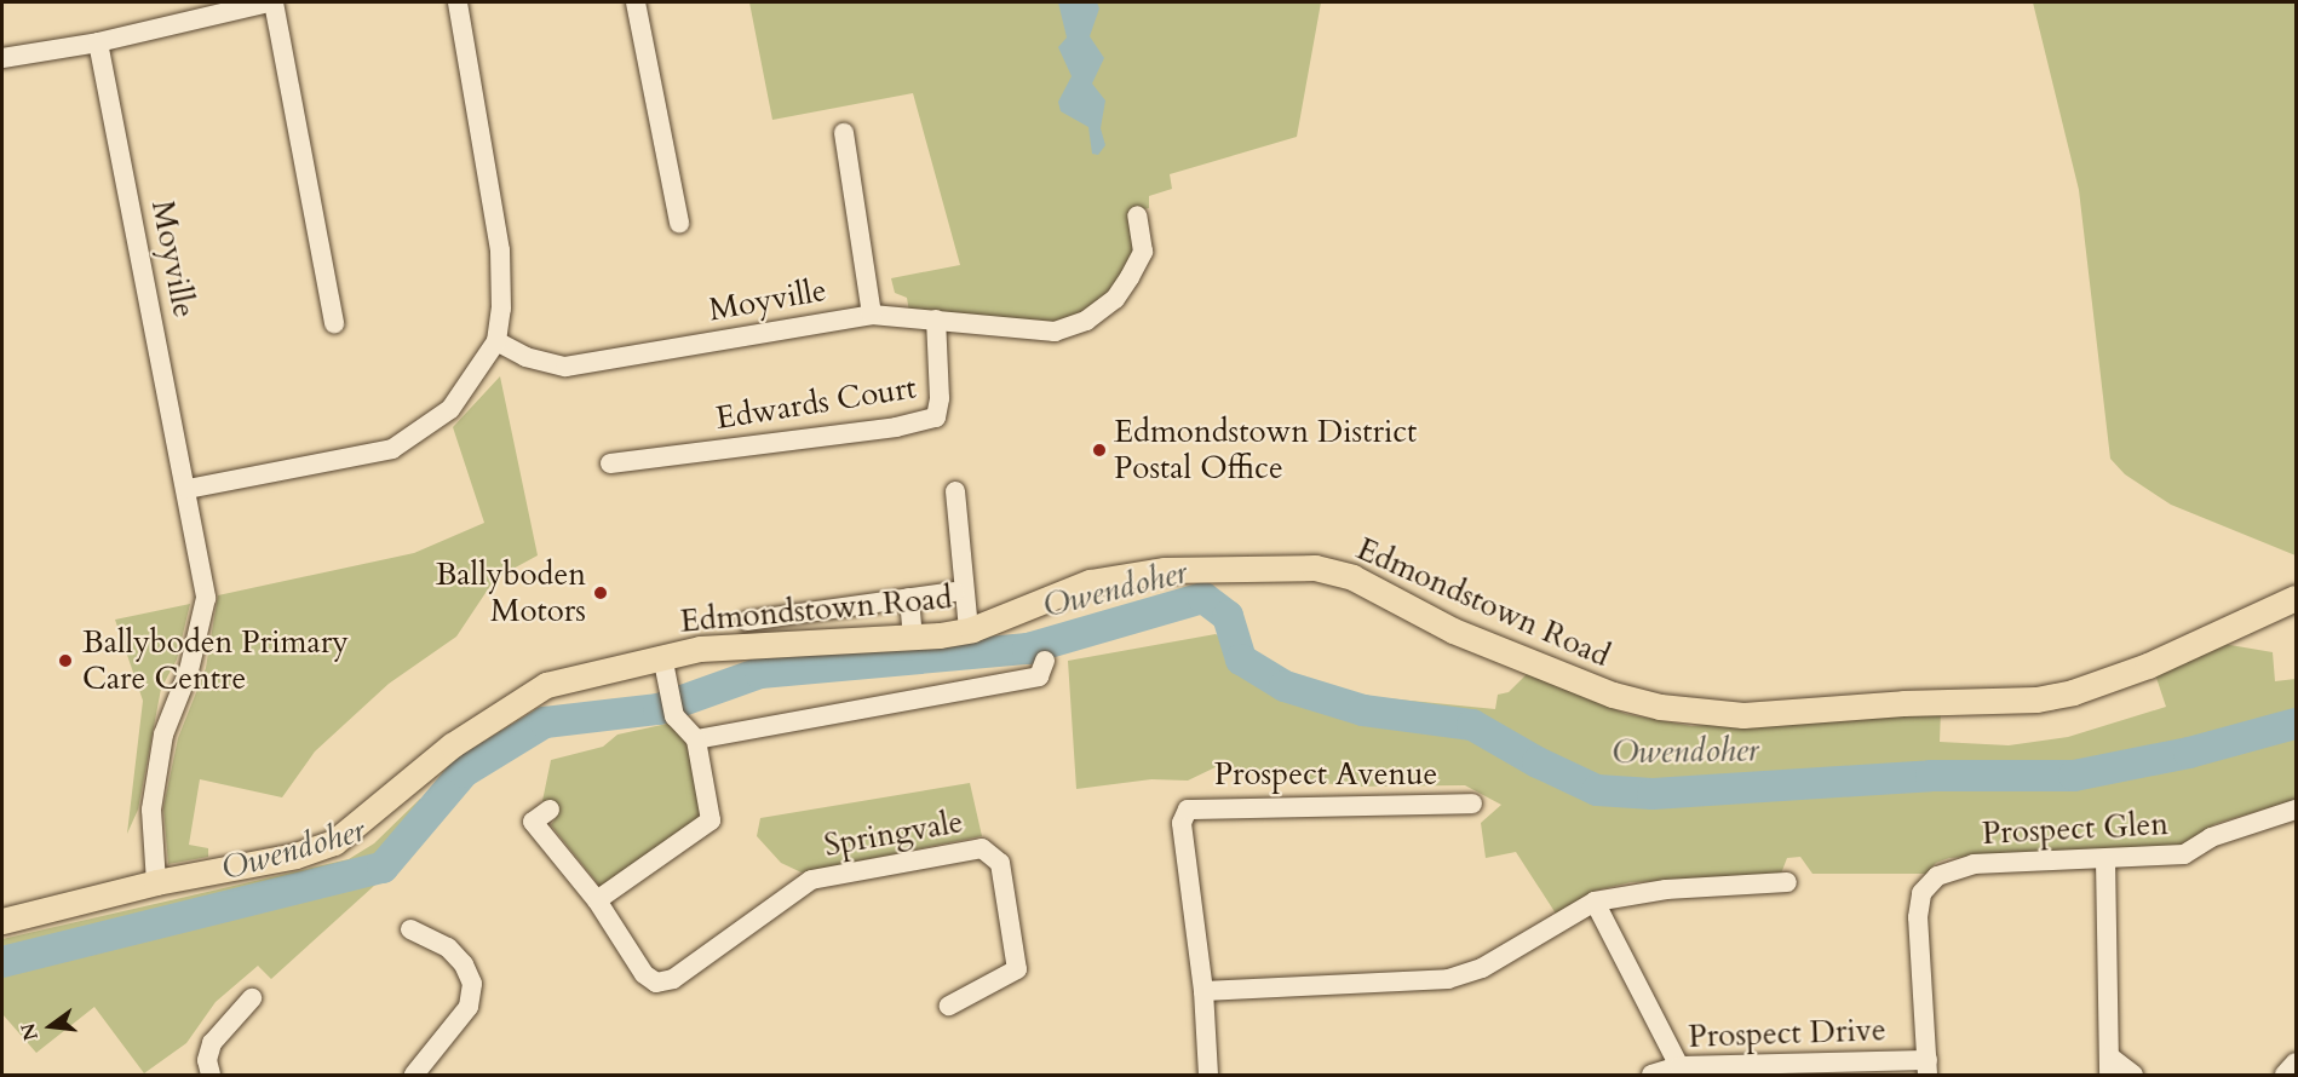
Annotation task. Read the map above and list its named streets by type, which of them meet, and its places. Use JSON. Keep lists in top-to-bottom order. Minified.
{"streets":{"main road":["Edmondstown Road"],"street":["Moyville","Edwards Court","Prospect Avenue","Prospect Glen","Springvale","Prospect Drive"]},"crossings":[["Moyville","Edmondstown Road"],["Prospect Glen","Prospect Drive"]],"water":["Owendoher"],"places":["Edmondstown District Postal Office","Ballyboden Motors","Ballyboden Primary Care Centre"],"north":"left"}
